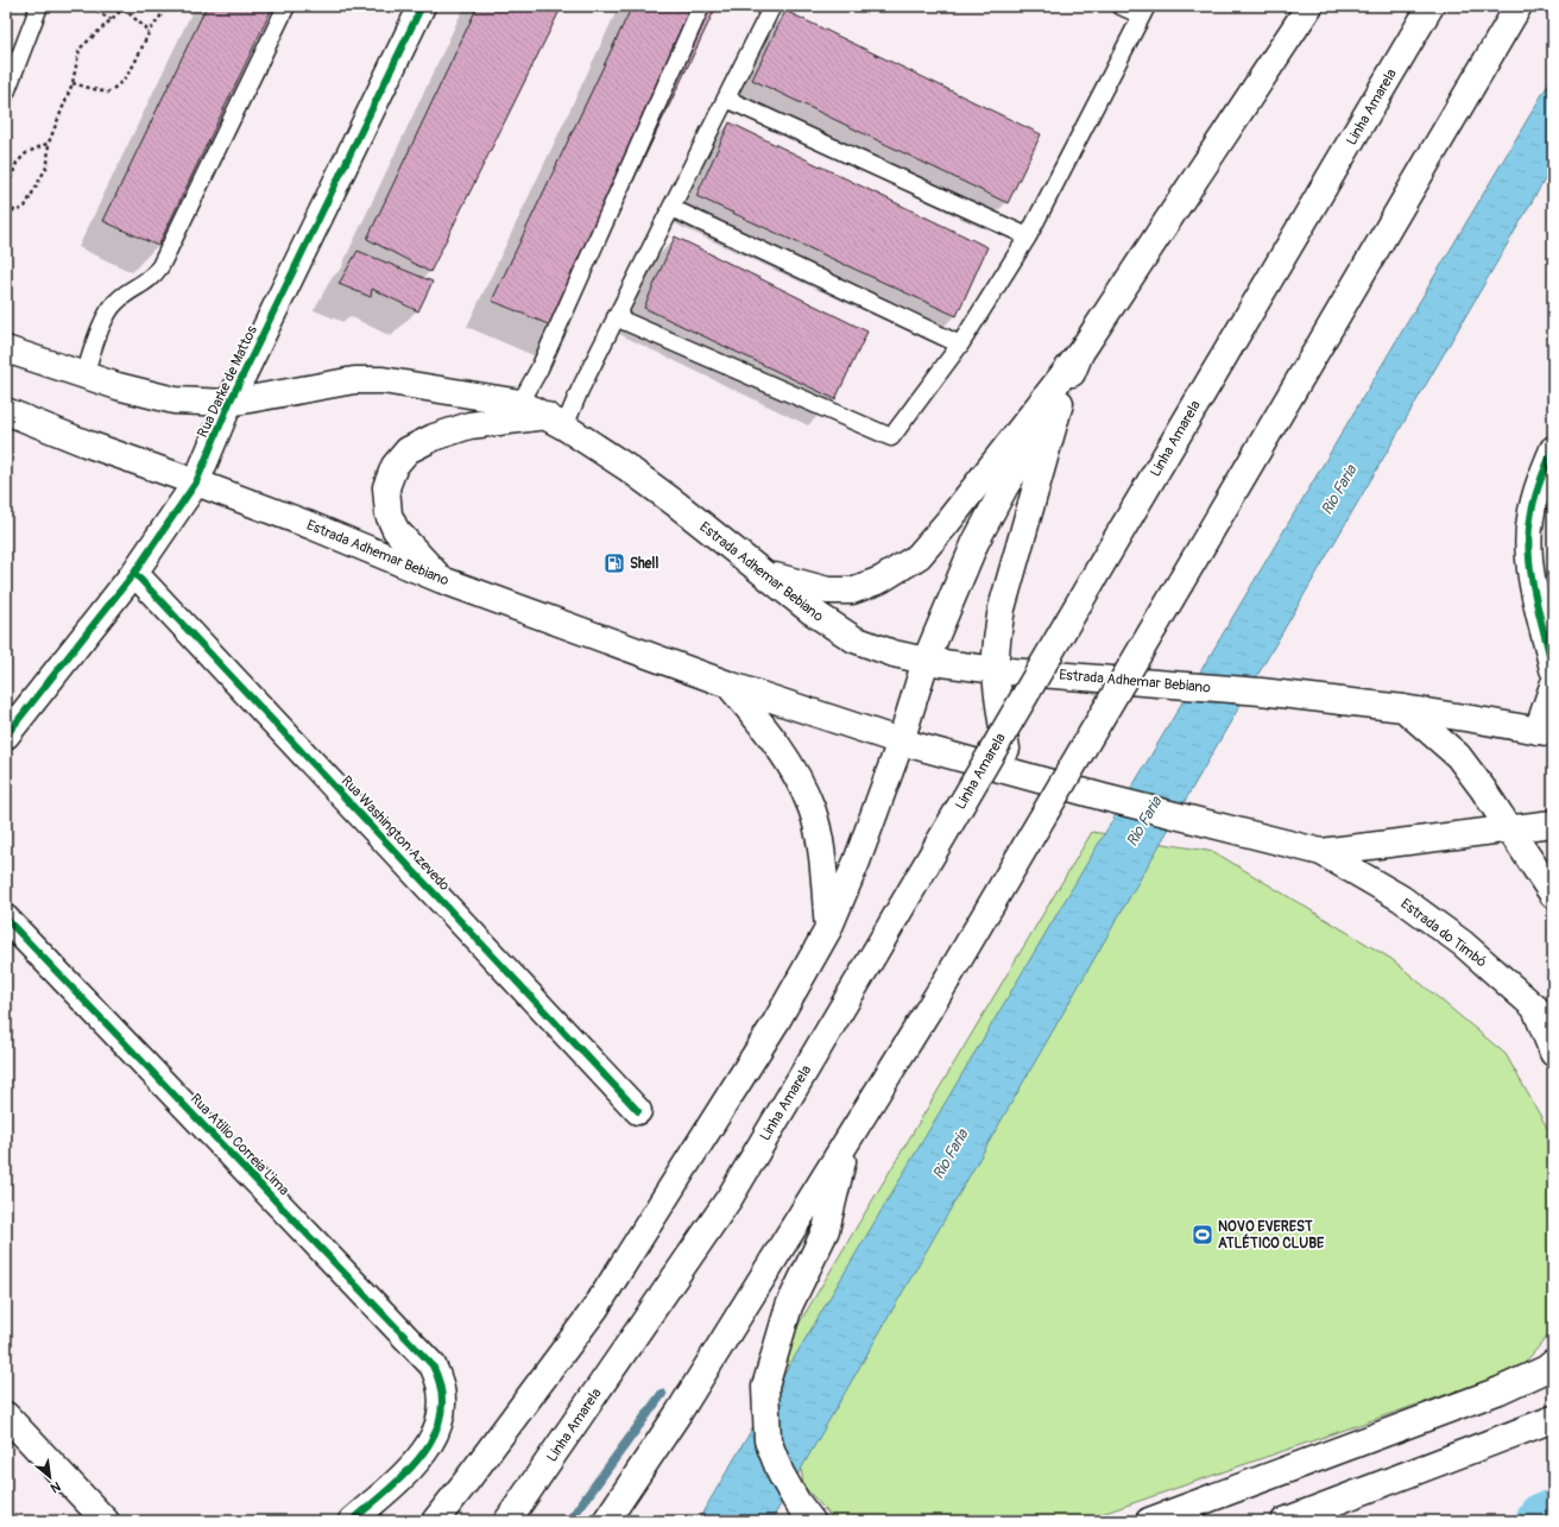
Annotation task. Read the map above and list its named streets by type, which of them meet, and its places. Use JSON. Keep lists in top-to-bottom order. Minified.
{"streets":{"main road":["Linha Amarela","Rua Darke de Mattos","Estrada Adhemar Bebiano","Rua Washington Azevedo","Estrada do Timbó","Rua Atilio Correia Lima"]},"crossings":[["Rua Darke de Mattos","Estrada Adhemar Bebiano"],["Rua Darke de Mattos","Rua Washington Azevedo"],["Estrada Adhemar Bebiano","Estrada do Timbó"]],"water":["Rio Faria"],"places":{"fuel station":["Shell"],"sports":["NOVO EVEREST ATLÉTICO CLUBE"]},"north":"bottom right"}
